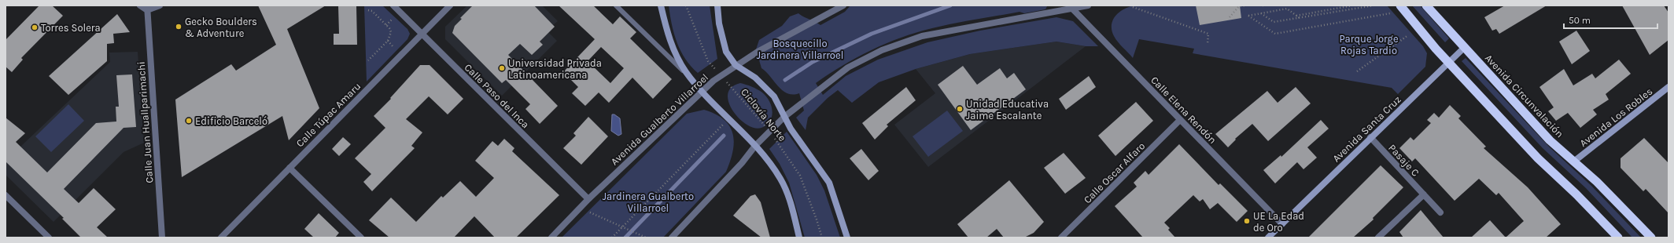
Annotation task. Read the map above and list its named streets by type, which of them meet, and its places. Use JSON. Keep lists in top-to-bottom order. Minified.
{"streets":{"highway":["Avenida Circunvalación"],"main road":["Avenida Los Robles","Avenida Santa Cruz"],"street":["Calle Paso del Inca","Calle Elena Rendón","Calle Túpac Amaru","Avenida Gualberto Villarroel","Calle Juan Huallparimachi","Pasaje C","Calle Oscar Alfaro"],"path":["Ciclovía Norte"]},"crossings":[["Calle Paso del Inca","Calle Túpac Amaru"],["Calle Paso del Inca","Avenida Gualberto Villarroel"],["Avenida Circunvalación","Avenida Los Robles"],["Avenida Circunvalación","Avenida Santa Cruz"],["Calle Elena Rendón","Avenida Santa Cruz"],["Calle Elena Rendón","Calle Oscar Alfaro"],["Avenida Santa Cruz","Pasaje C"]],"parks":["Parque Jorge Rojas Tardio","Bosquecillo Jardinera Villarroel","Jardinera Gualberto Villarroel"],"places":["Gecko Boulders & Adventure","Torres Solera","Universidad Privada Latinoamericana","Unidad Educativa Jaime Escalante","Edificio Barceló","UE La Edad de Oro"],"scale_bar":"50 m"}
